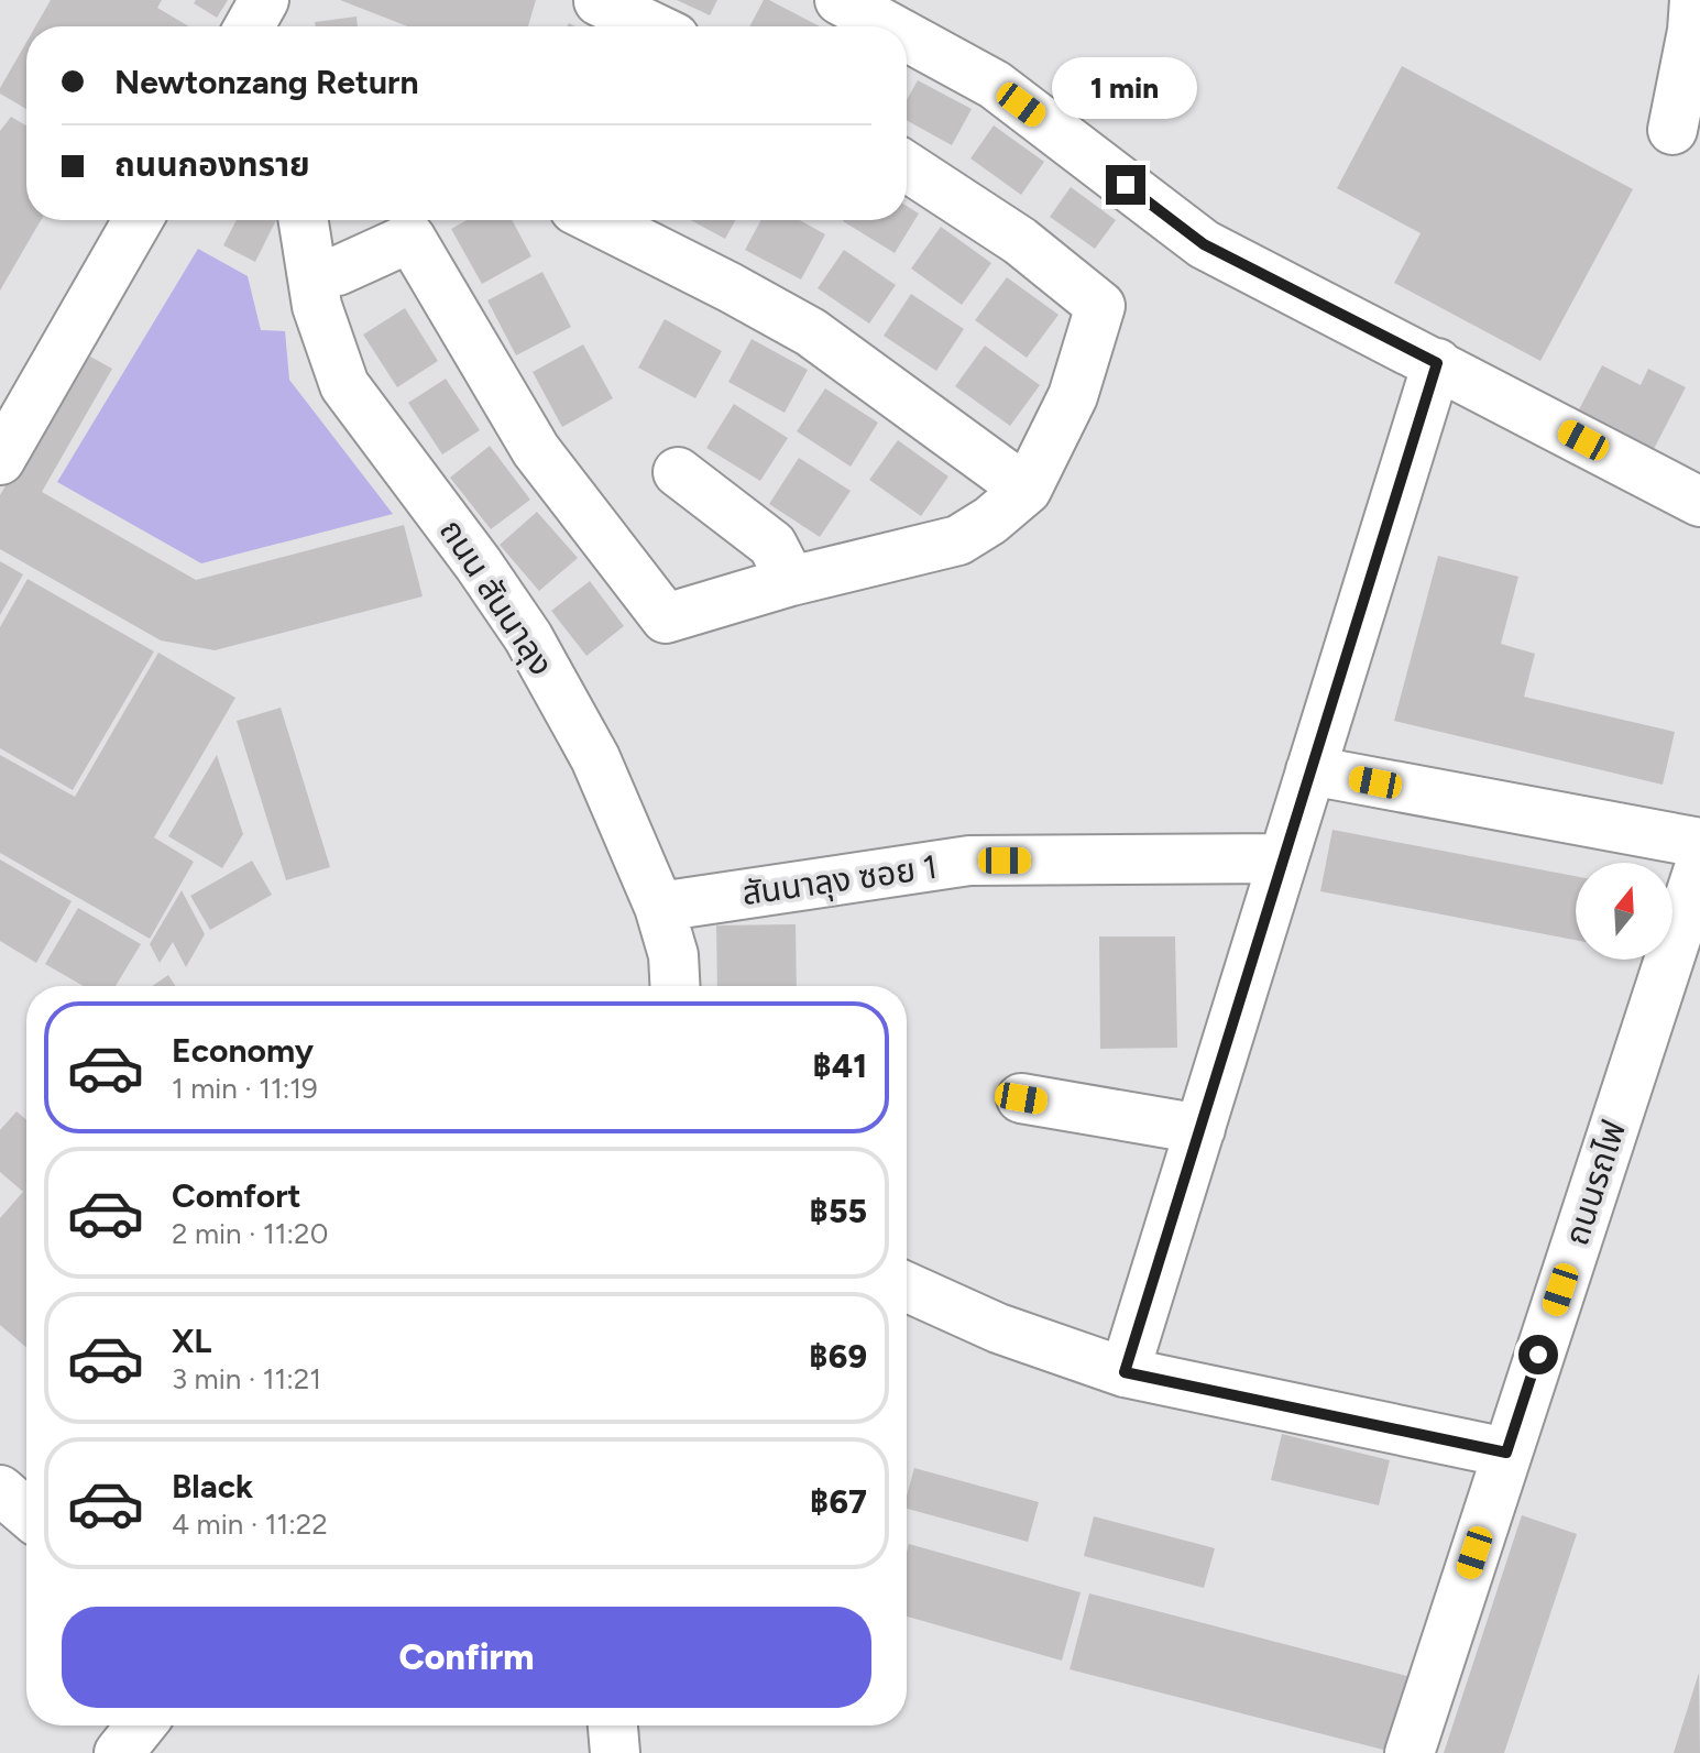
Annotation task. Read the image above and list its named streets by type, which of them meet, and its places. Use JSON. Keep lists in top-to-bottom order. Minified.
{"streets":{"street":["ถนน สันนาลุง","สันนาลุง ซอย 1","ถนนรถไฟ"]},"crossings":[["ถนน สันนาลุง","สันนาลุง ซอย 1"]],"north":"top","page":{"banner":["Newtonzang Return","ถนนกองทราย"],"bubble":"1 min","list":[{"name":"Economy","note":"1 min · 11:19","value":"฿41"},{"name":"Comfort","note":"2 min · 11:20","value":"฿55"},{"name":"XL","note":"3 min · 11:21","value":"฿69"},{"name":"Black","note":"4 min · 11:22","value":"฿67"}],"buttons":"Confirm"}}
